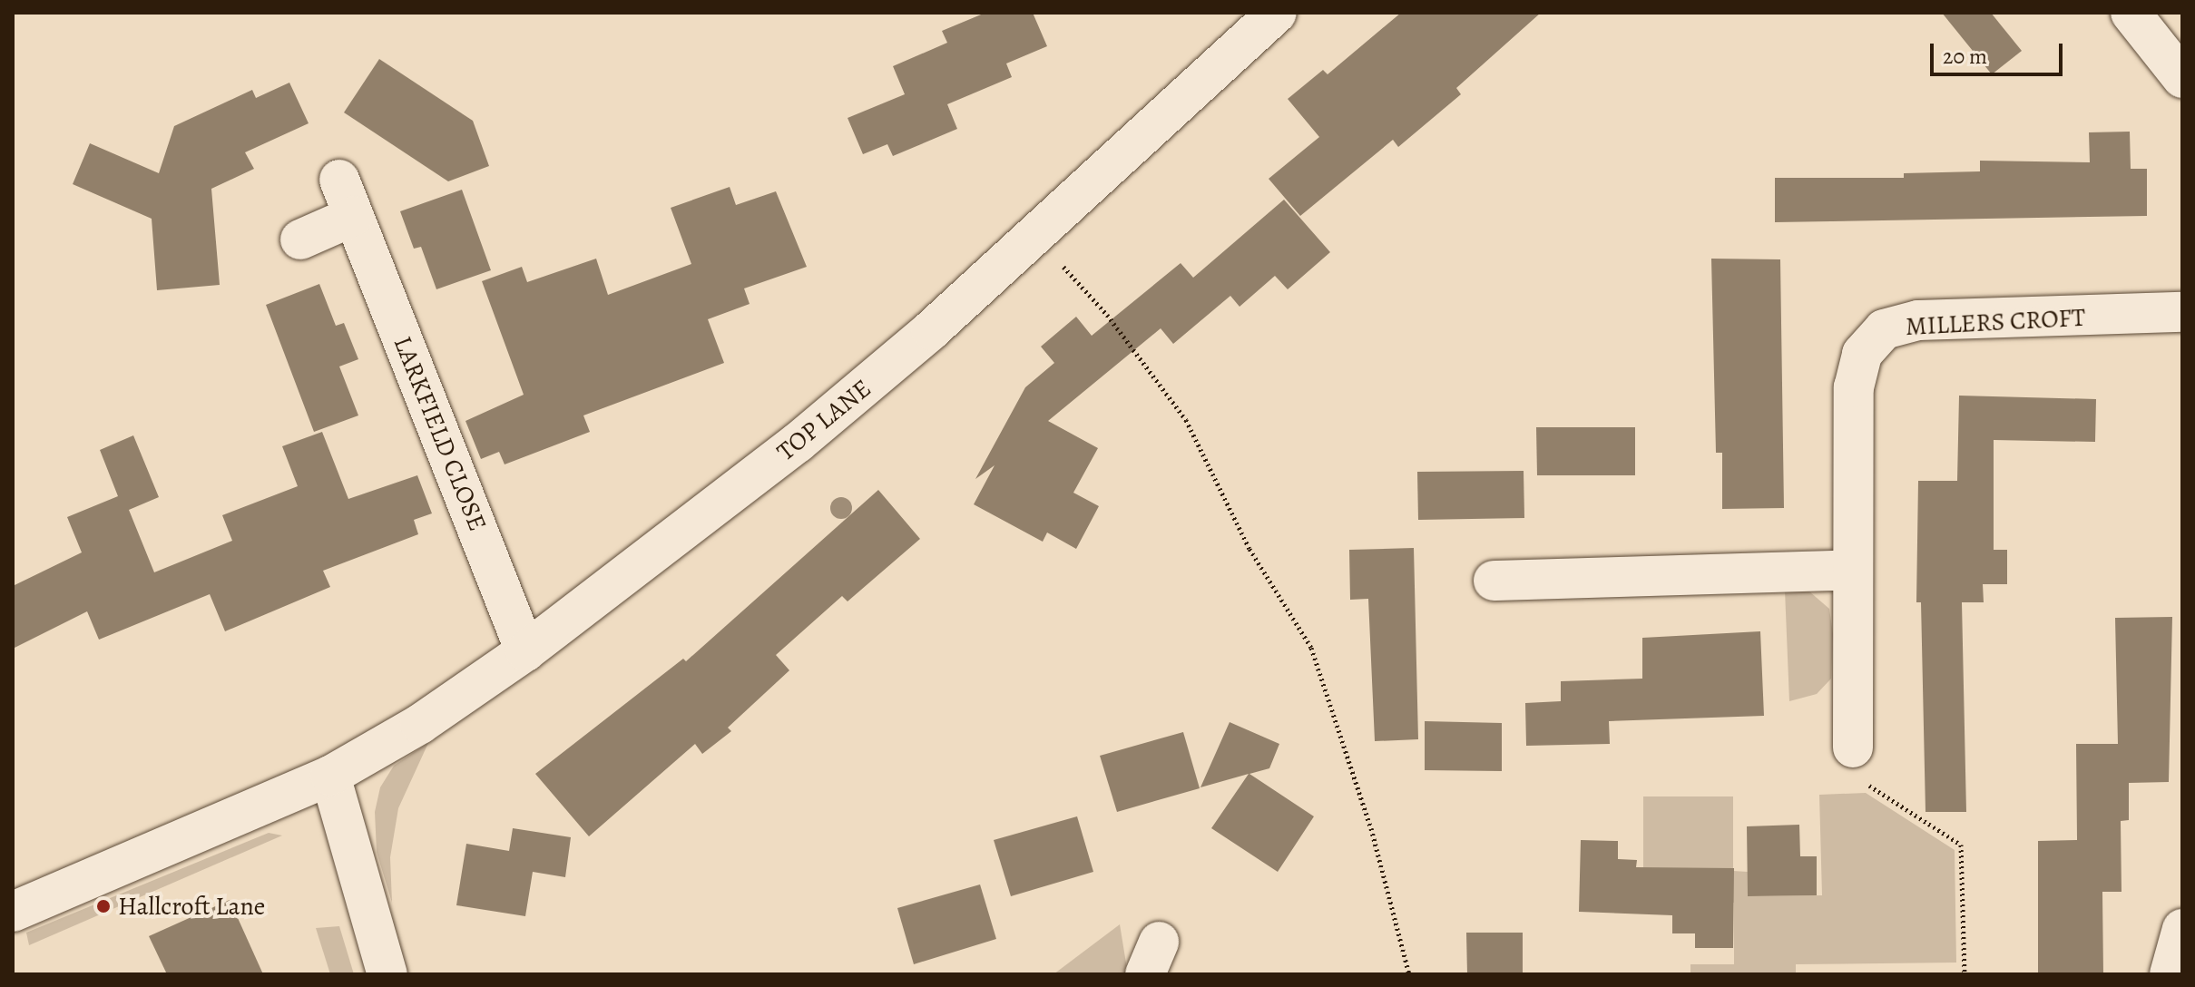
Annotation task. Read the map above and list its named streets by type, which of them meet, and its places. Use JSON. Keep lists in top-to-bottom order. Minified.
{"streets":{"street":["MILLERS CROFT","TOP LANE","LARKFIELD CLOSE"]},"crossings":[["TOP LANE","LARKFIELD CLOSE"]],"places":["Hallcroft Lane"],"scale_bar":"20 m"}
